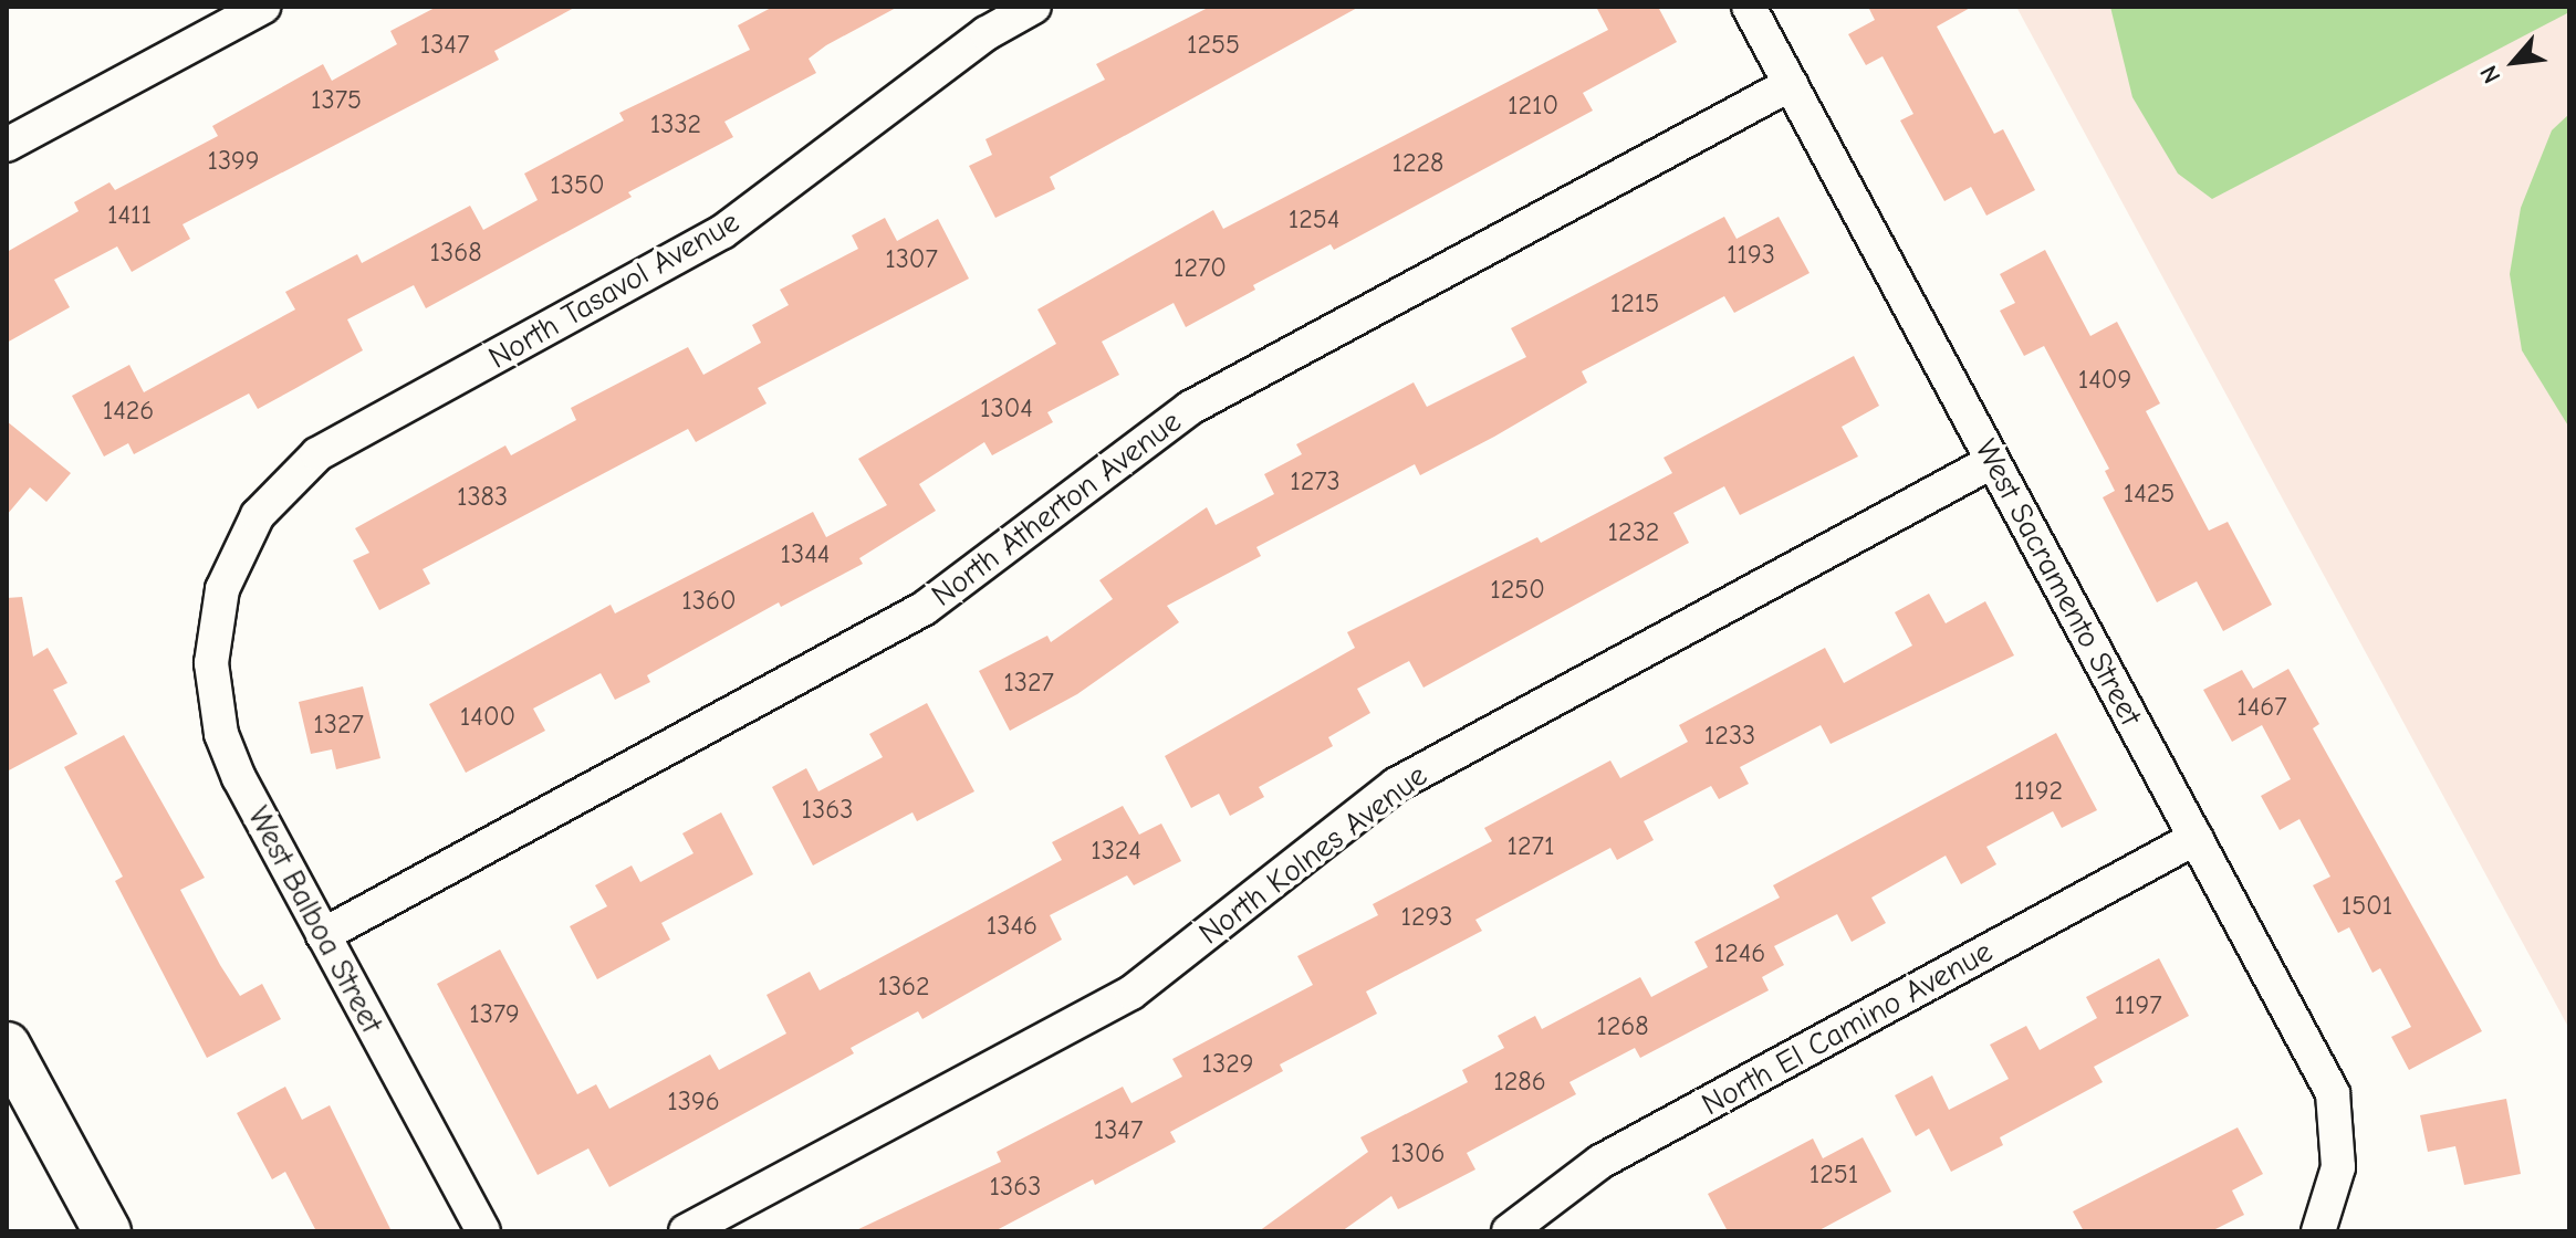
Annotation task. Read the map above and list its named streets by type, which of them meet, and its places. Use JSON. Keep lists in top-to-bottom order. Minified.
{"streets":{"street":["North Tasavol Avenue","North Atherton Avenue","West Sacramento Street","North Kolnes Avenue","West Balboa Street","North El Camino Avenue"]},"crossings":[["North Tasavol Avenue","West Balboa Street"],["North Atherton Avenue","West Sacramento Street"],["North Atherton Avenue","West Balboa Street"],["West Sacramento Street","North Kolnes Avenue"],["West Sacramento Street","North El Camino Avenue"]],"house_numbers":["1347","1255","1375","1210","1332","1399","1228","1350","1411","1254","1368","1193","1307","1270","1215","1409","1304","1426","1273","1425","1383","1232","1344","1250","1360","1327","1467","1400","1327","1233","1192","1363","1271","1324","1501","1293","1346","1246","1362","1197","1379","1268","1329","1286","1396","1347","1306","1251","1363"],"north":"bottom left"}
